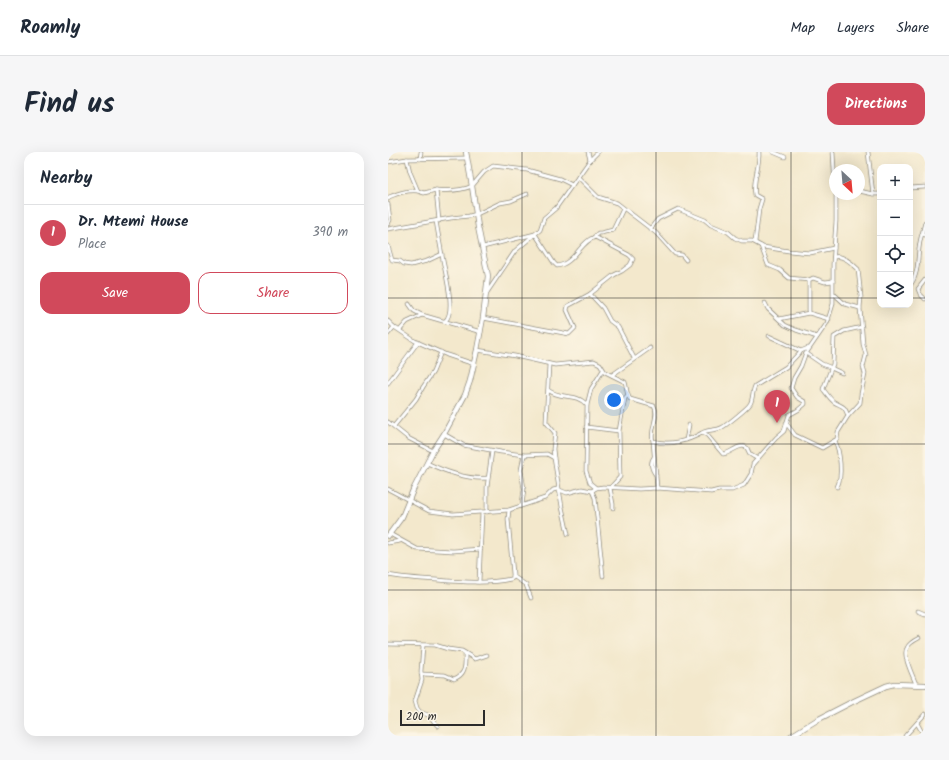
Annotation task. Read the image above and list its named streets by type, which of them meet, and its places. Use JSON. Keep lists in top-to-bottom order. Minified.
{"scale_bar":"200 m","north":"bottom right","page":{"header":"Roamly","nav":["Map","Layers","Share"],"title":"Find us","buttons":["Directions",["Save","Share"]],"heading":"Nearby","map_buttons":["+","−"],"list":[{"mark":"1","name":"Dr. Mtemi House","note":"Place","value":"390 m"}],"pins":"1","scale":"200 m"}}
